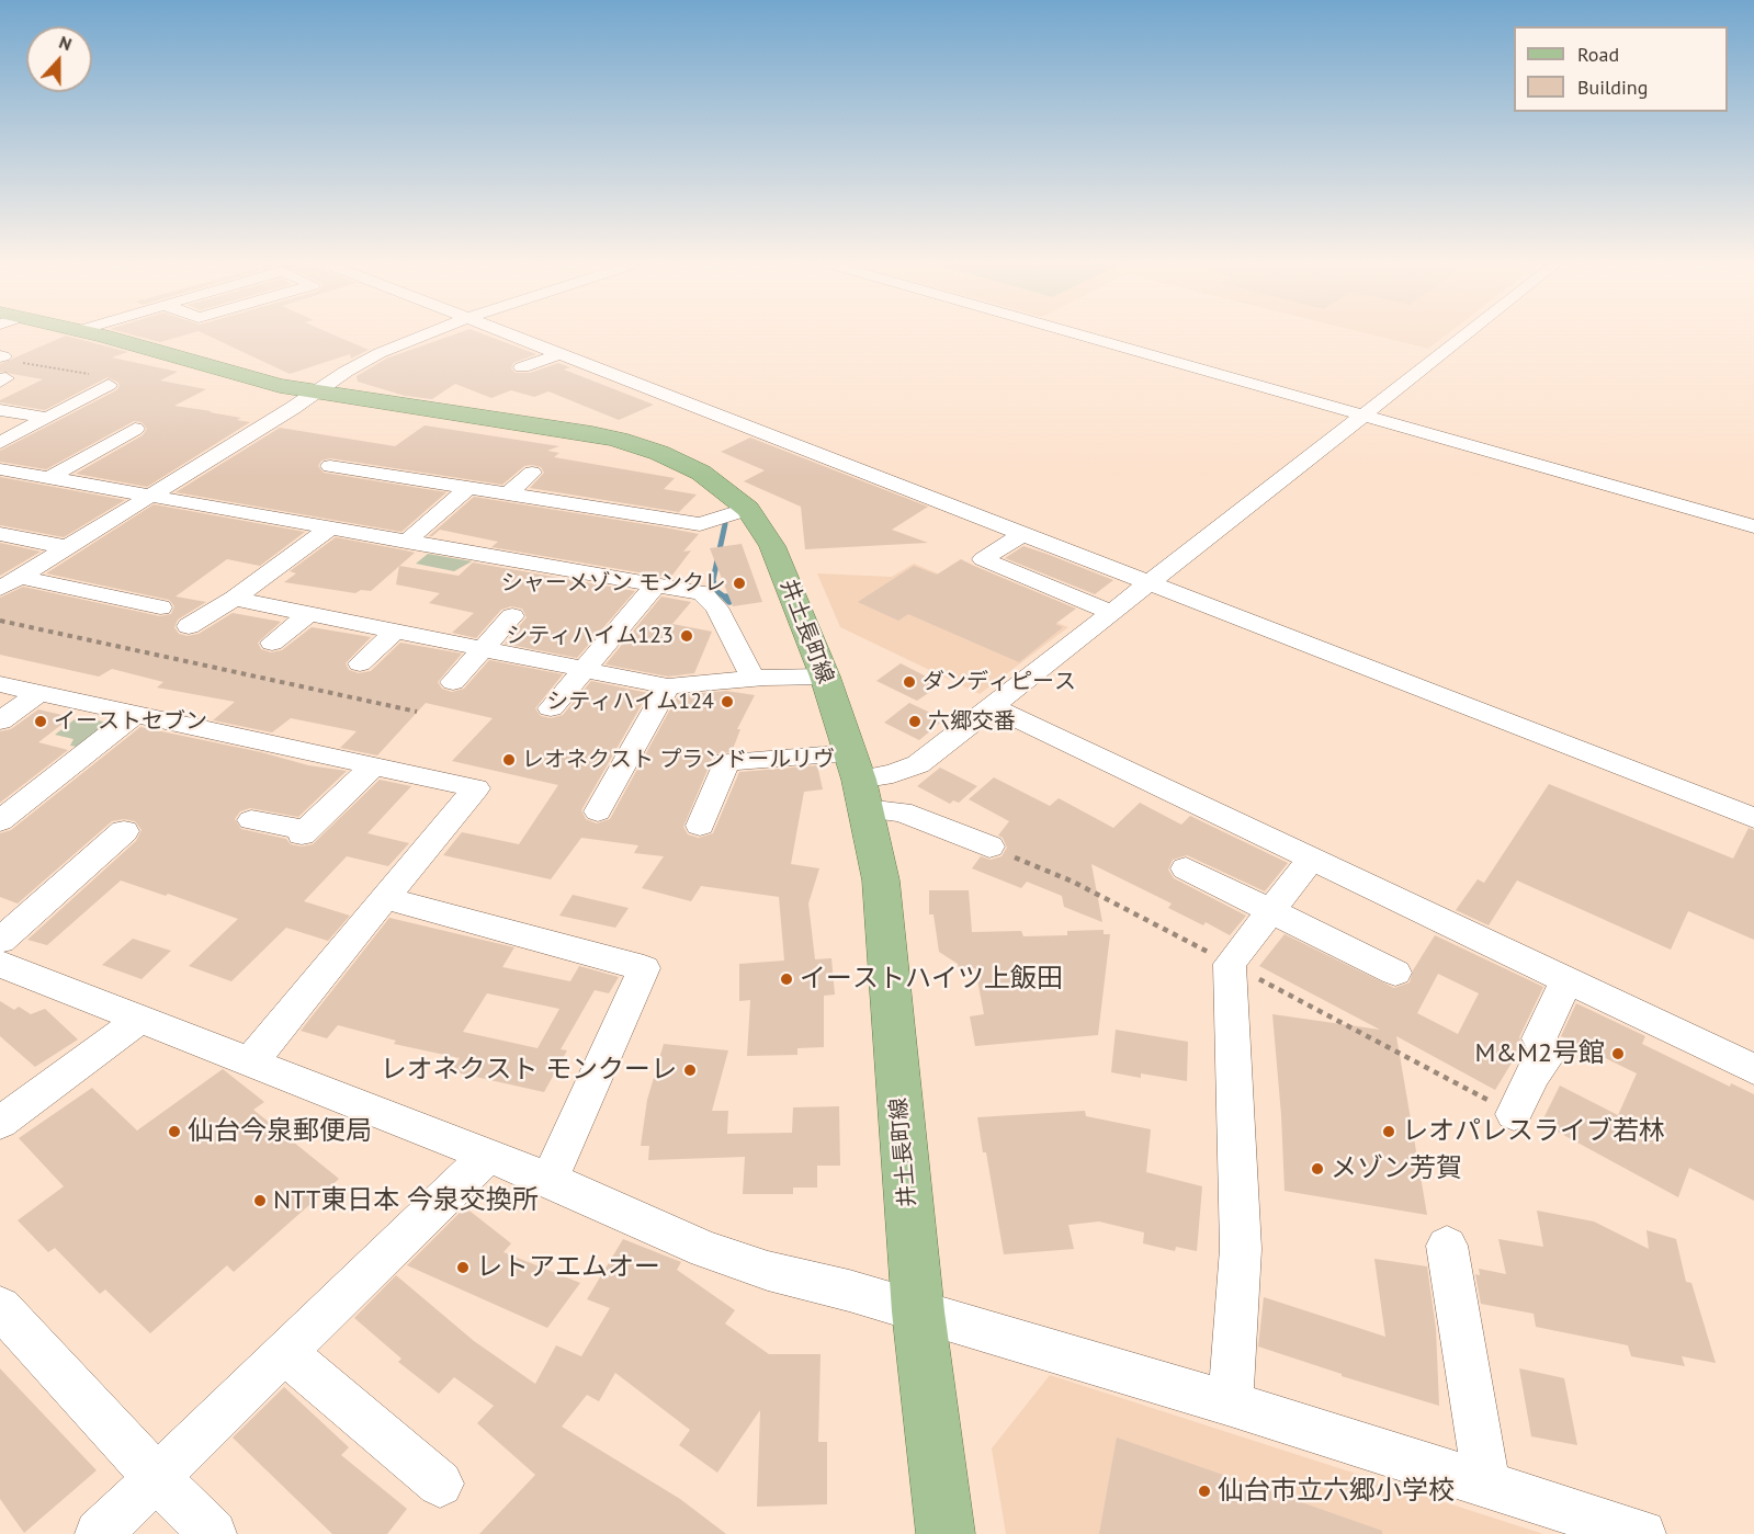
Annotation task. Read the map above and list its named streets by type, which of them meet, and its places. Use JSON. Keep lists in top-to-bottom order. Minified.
{"streets":{"main road":["井土長町線"]},"places":["シャーメゾン モンクレ","シティハイム123","ダンディピース","シティハイム124","イーストセブン","六郷交番","レオネクスト プランドールリヴ","イーストハイツ上飯田","M&M2号館","レオネクスト モンクーレ","仙台今泉郵便局","レオパレスライブ若林","メゾン芳賀","NTT東日本 今泉交換所","レトアエムオー","仙台市立六郷小学校"],"legend":["Road","Building"],"north":"top"}
